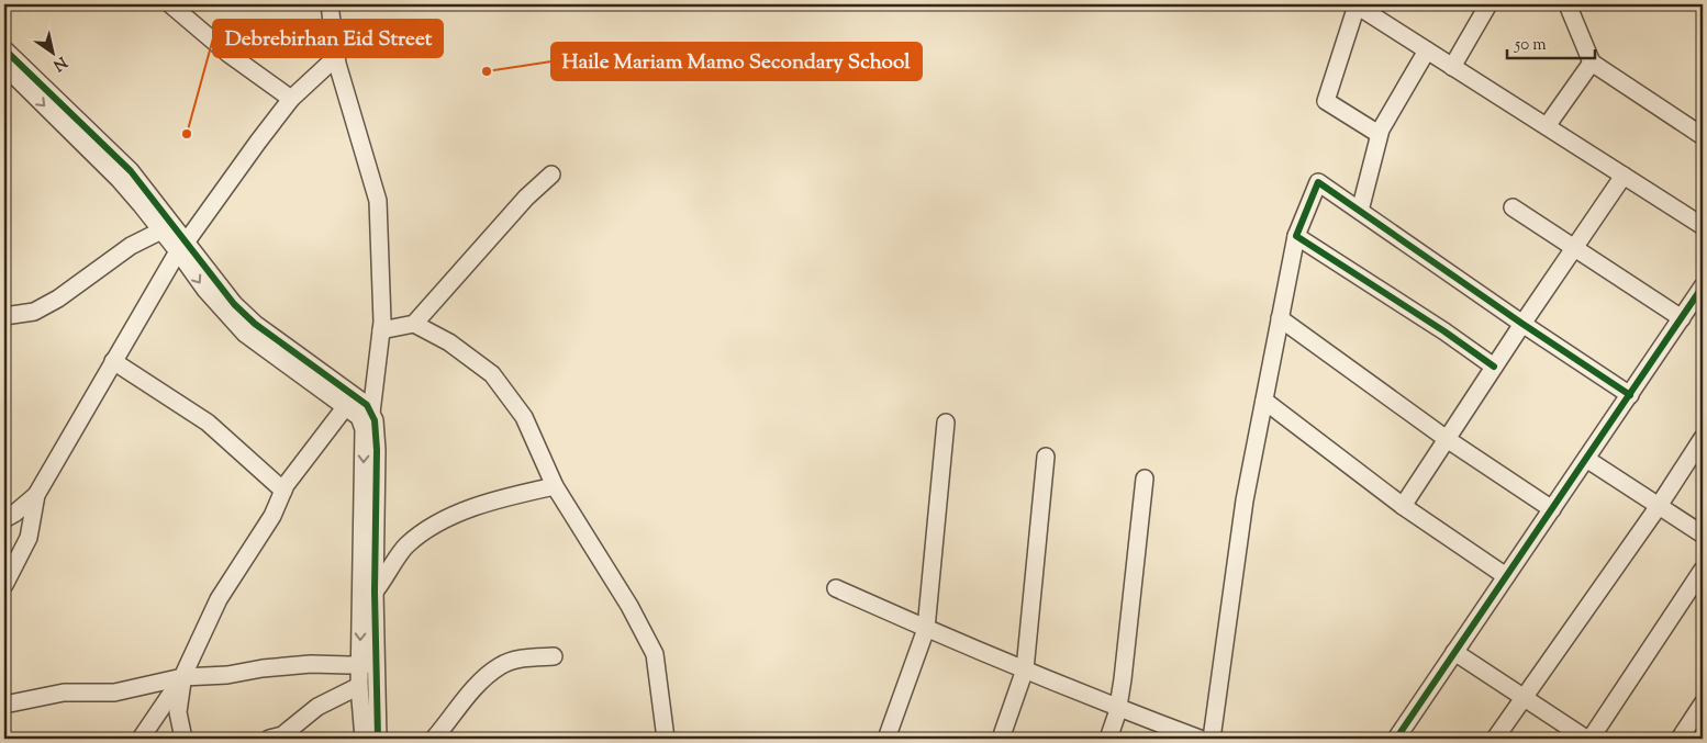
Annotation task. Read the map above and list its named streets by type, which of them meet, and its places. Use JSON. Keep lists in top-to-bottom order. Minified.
{"places":["Haile Mariam Mamo Secondary School","Debrebirhan Eid Street"],"scale_bar":"50 m","north":"bottom right"}
